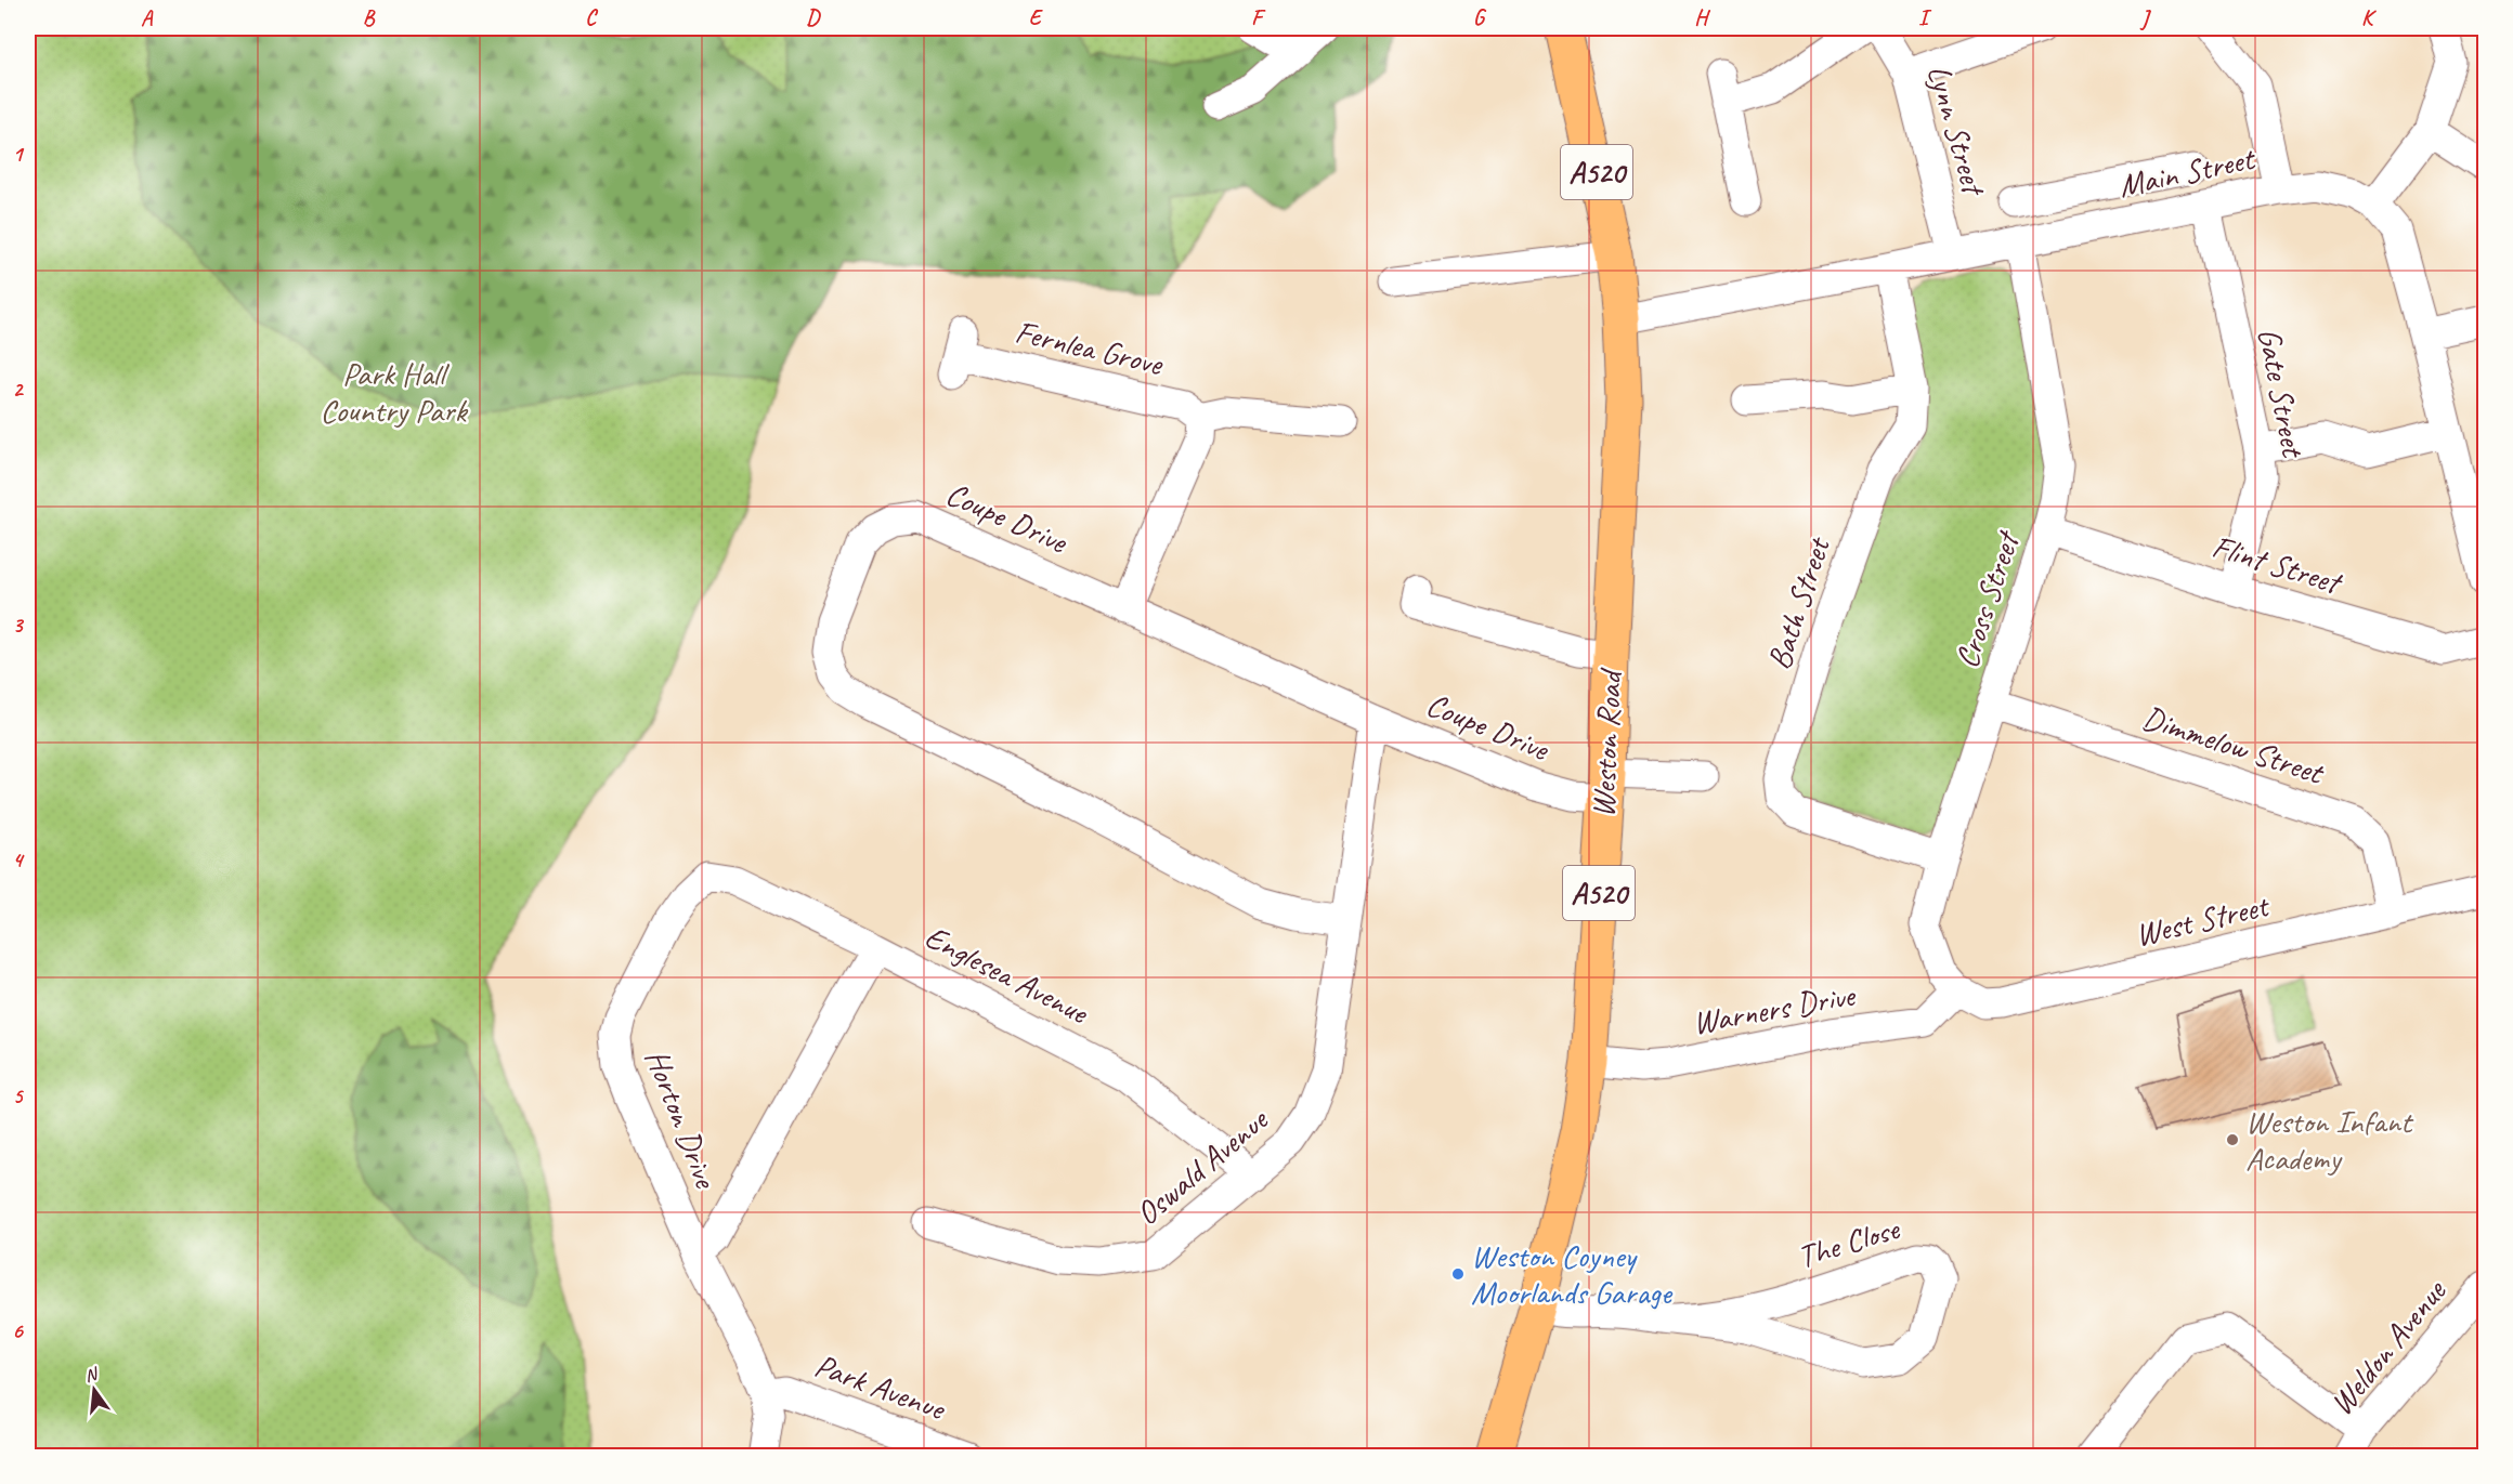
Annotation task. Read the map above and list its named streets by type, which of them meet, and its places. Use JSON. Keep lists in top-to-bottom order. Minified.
{"streets":{"highway":["A520","Weston Road"],"street":["Lynn Street","Main Street","Fernlea Grove","Gate Street","Coupe Drive","Flint Street","Cross Street","Bath Street","Dimmelow Street","West Street","Englesea Avenue","Warners Drive","Horton Drive","Oswald Avenue","The Close","Weldon Avenue","Park Avenue"]},"crossings":[["Lynn Street","Main Street"],["Main Street","Gate Street"],["Main Street","Cross Street"],["Main Street","Bath Street"],["Main Street","Weston Road"],["Gate Street","Flint Street"],["Coupe Drive","Weston Road"],["Coupe Drive","Oswald Avenue"],["Flint Street","Cross Street"],["Cross Street","Bath Street"],["Cross Street","Dimmelow Street"],["Cross Street","West Street"],["Cross Street","Warners Drive"],["Weston Road","Warners Drive"],["Weston Road","The Close"],["Dimmelow Street","West Street"],["West Street","Warners Drive"],["Englesea Avenue","Horton Drive"],["Englesea Avenue","Oswald Avenue"],["Horton Drive","Park Avenue"]],"parks":["Park Hall Country Park"],"places":["Weston Infant Academy","Weston Coyney Moorlands Garage"],"north":"top","grid":{"columns":["A","B","C","D","E","F","G","H","I","J","K"],"rows":["1","2","3","4","5","6"]}}
